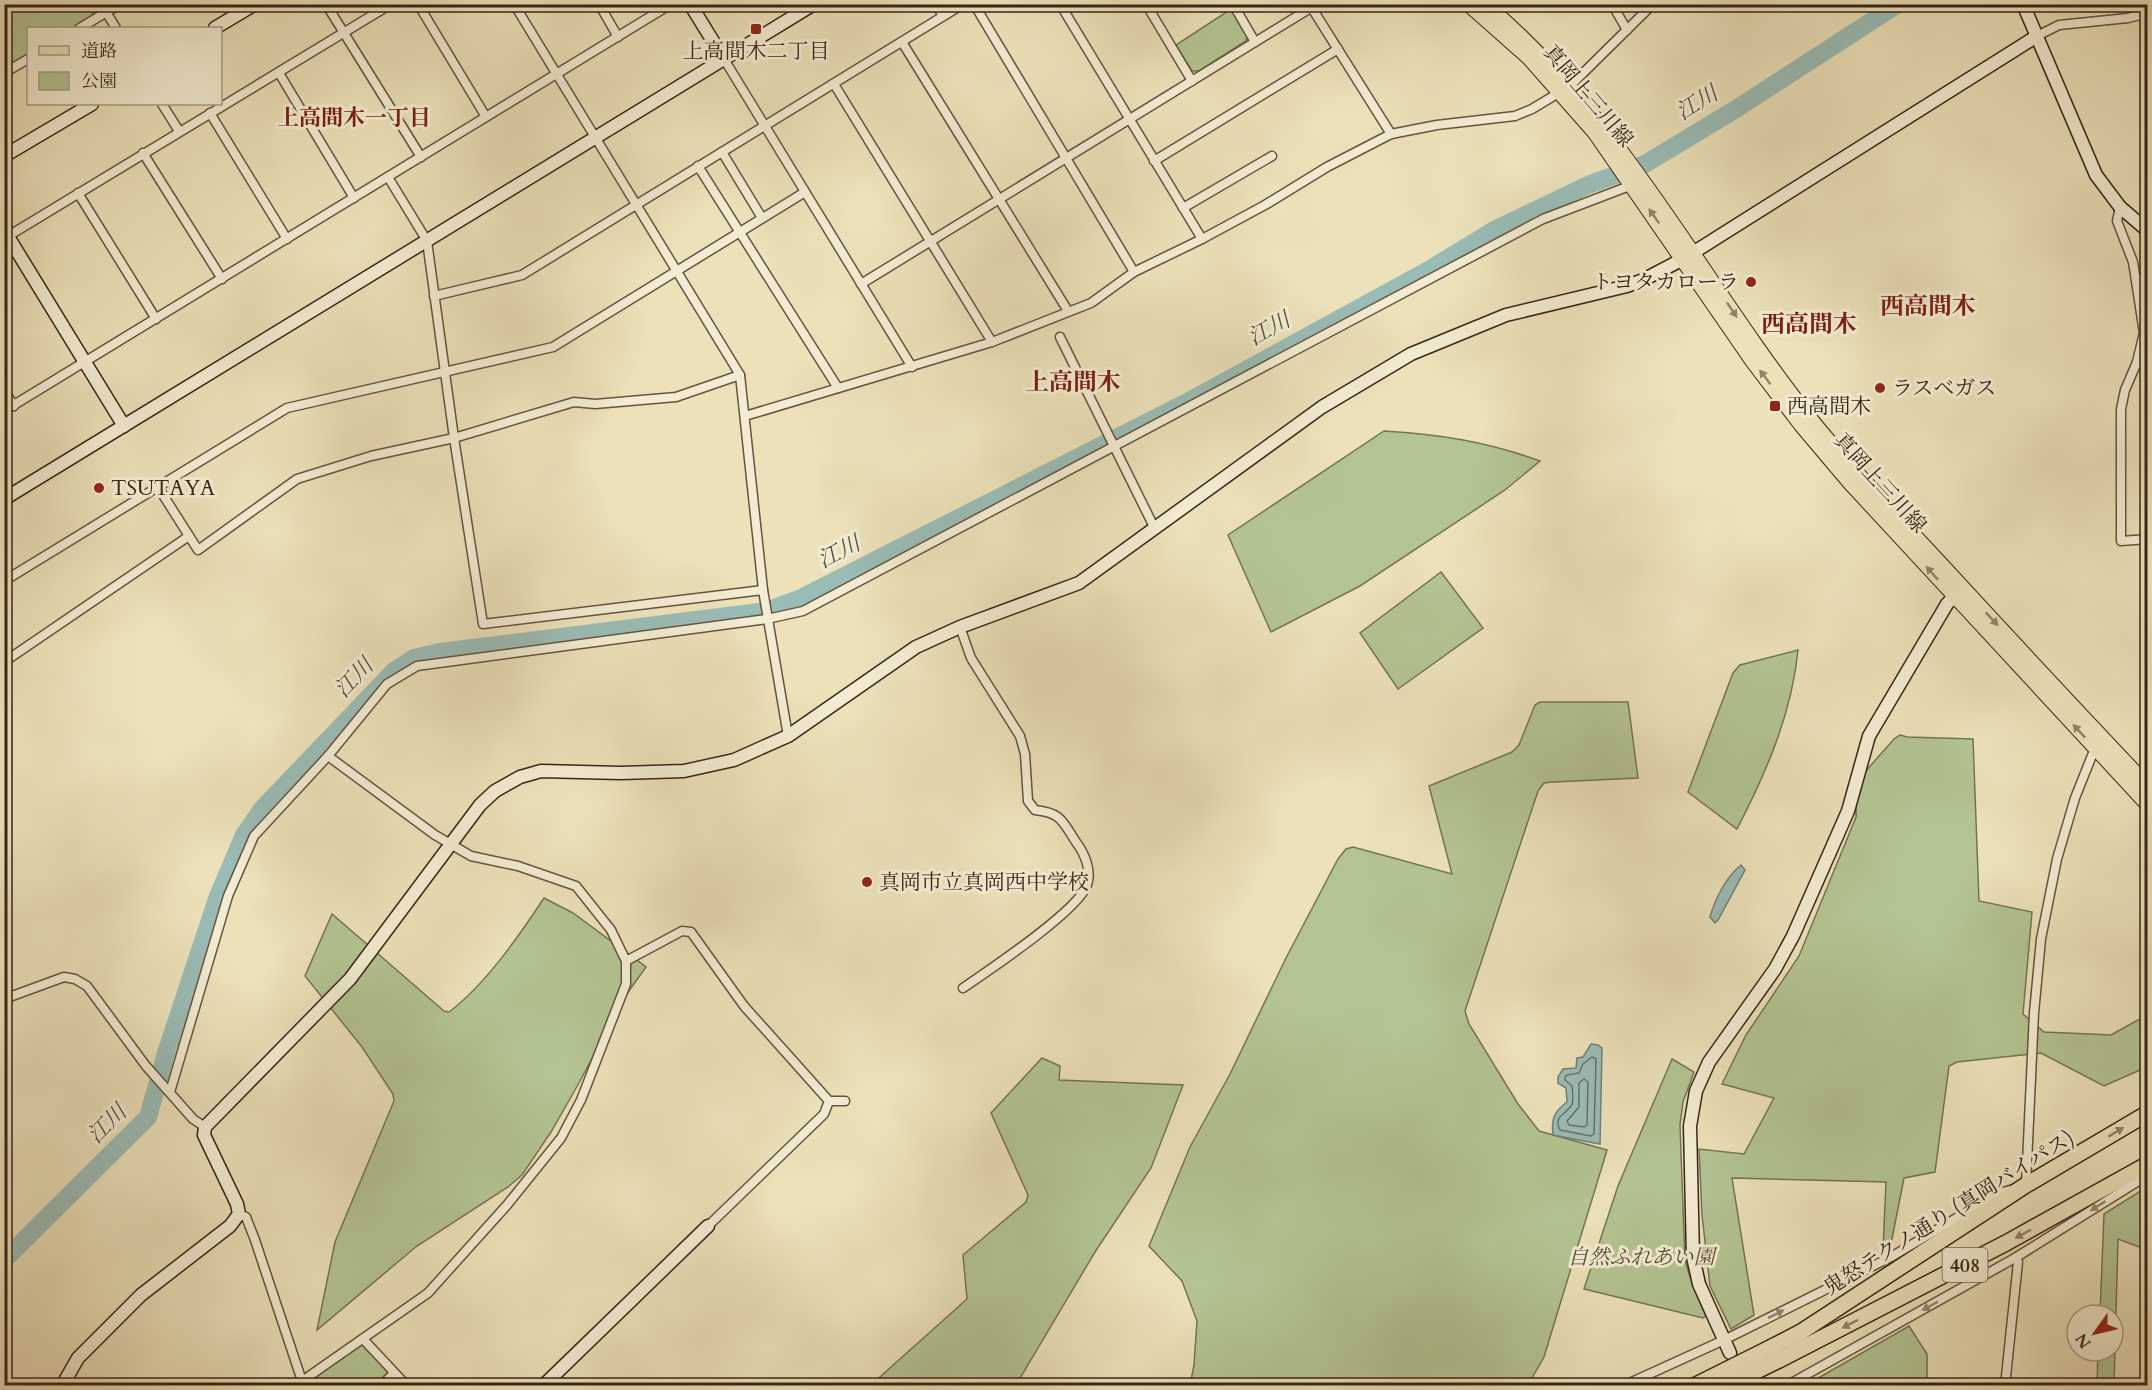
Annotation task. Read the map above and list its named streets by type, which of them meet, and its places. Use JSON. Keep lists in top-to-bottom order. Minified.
{"streets":{"highway":["鬼怒テクノ通り (真岡バイパス)","408"],"main road":["真岡上三川線"]},"crossings":[["鬼怒テクノ通り (真岡バイパス)","408"]],"districts":["上高間木一丁目","西高間木","西高間木","上高間木"],"water":["江川"],"parks":["自然ふれあい園"],"places":{"transit":["上高間木二丁目","西高間木"],"other":["トヨタカローラ","ラスベガス","TSUTAYA","真岡市立真岡西中学校"]},"legend":["道路","公園"],"north":"bottom left"}
